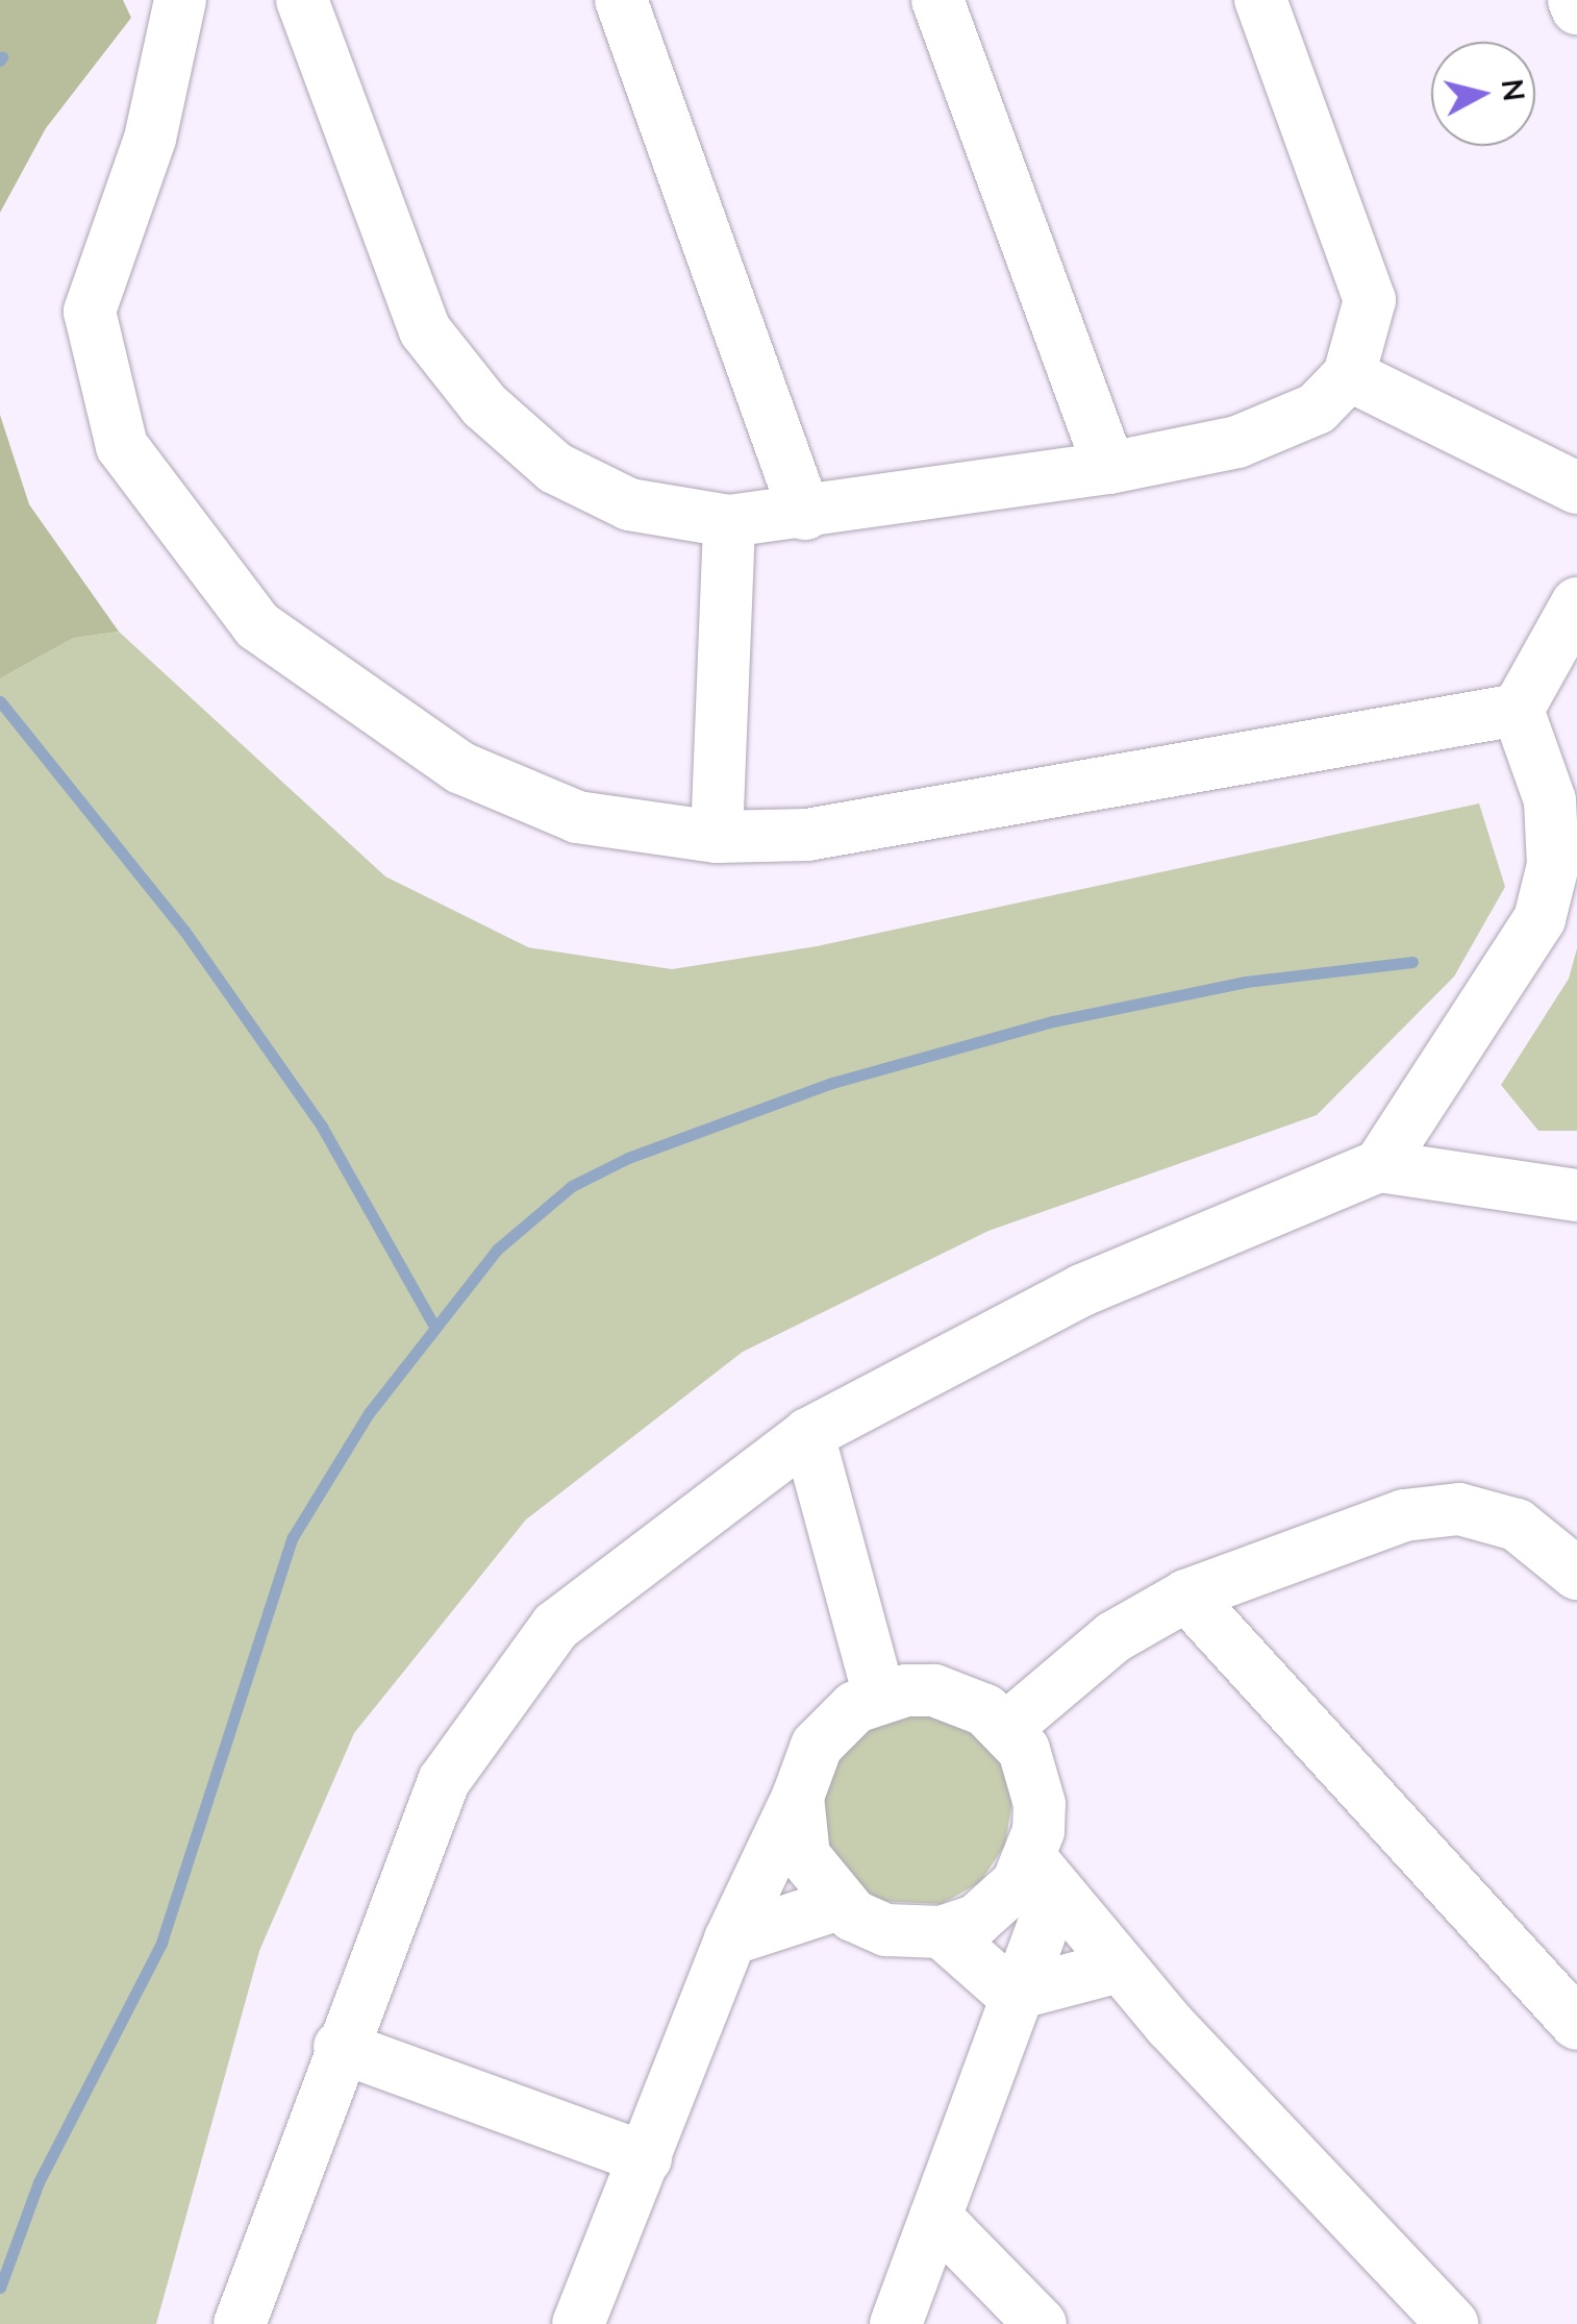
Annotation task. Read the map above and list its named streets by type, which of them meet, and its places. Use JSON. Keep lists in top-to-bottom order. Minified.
{"north":"right"}
